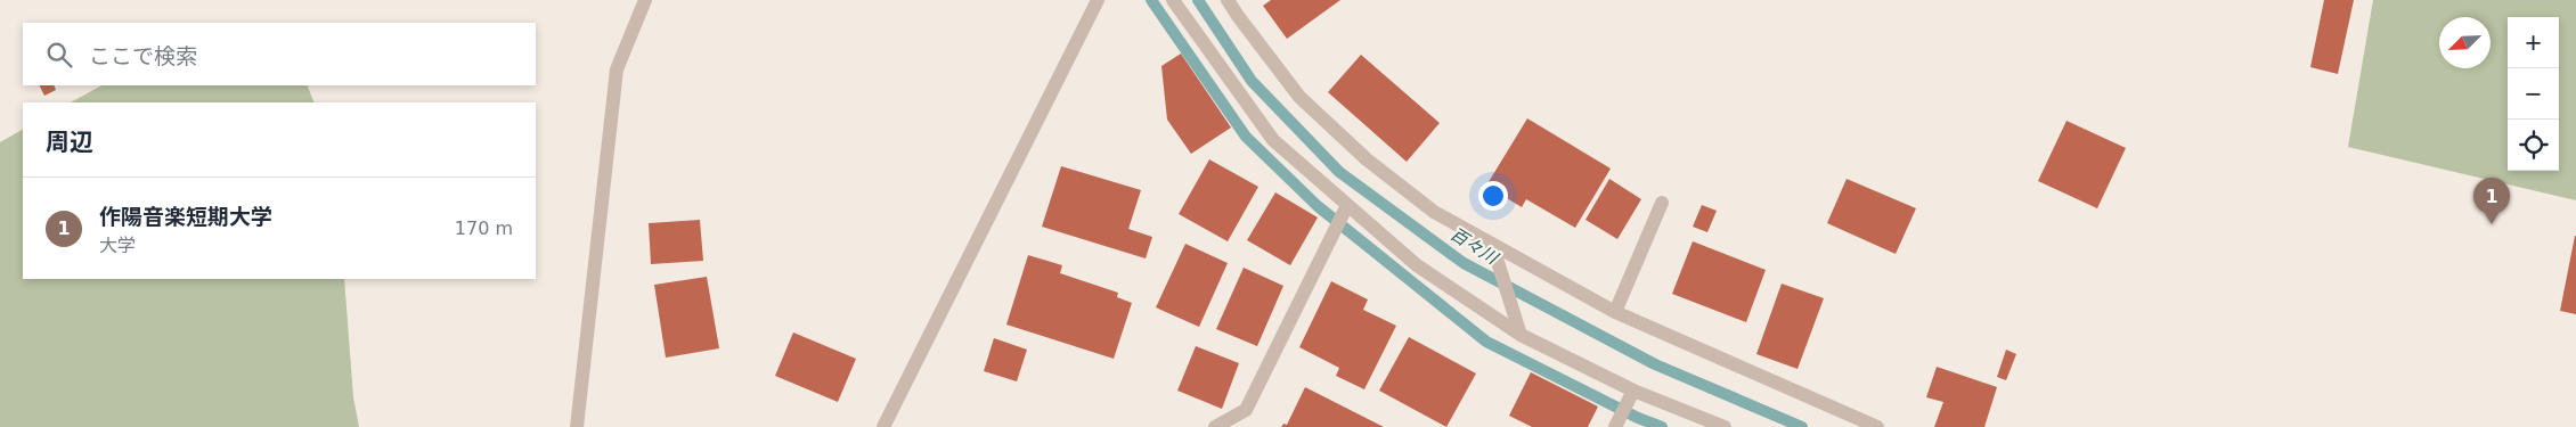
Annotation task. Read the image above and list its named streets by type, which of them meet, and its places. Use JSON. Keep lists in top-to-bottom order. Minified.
{"water":["百々川"],"north":"bottom left","page":{"map_buttons":["+","−"],"search":"ここで検索","heading":"周辺","list":[{"mark":"1","name":"作陽音楽短期大学","note":"大学","value":"170 m"}],"pins":"1"}}
